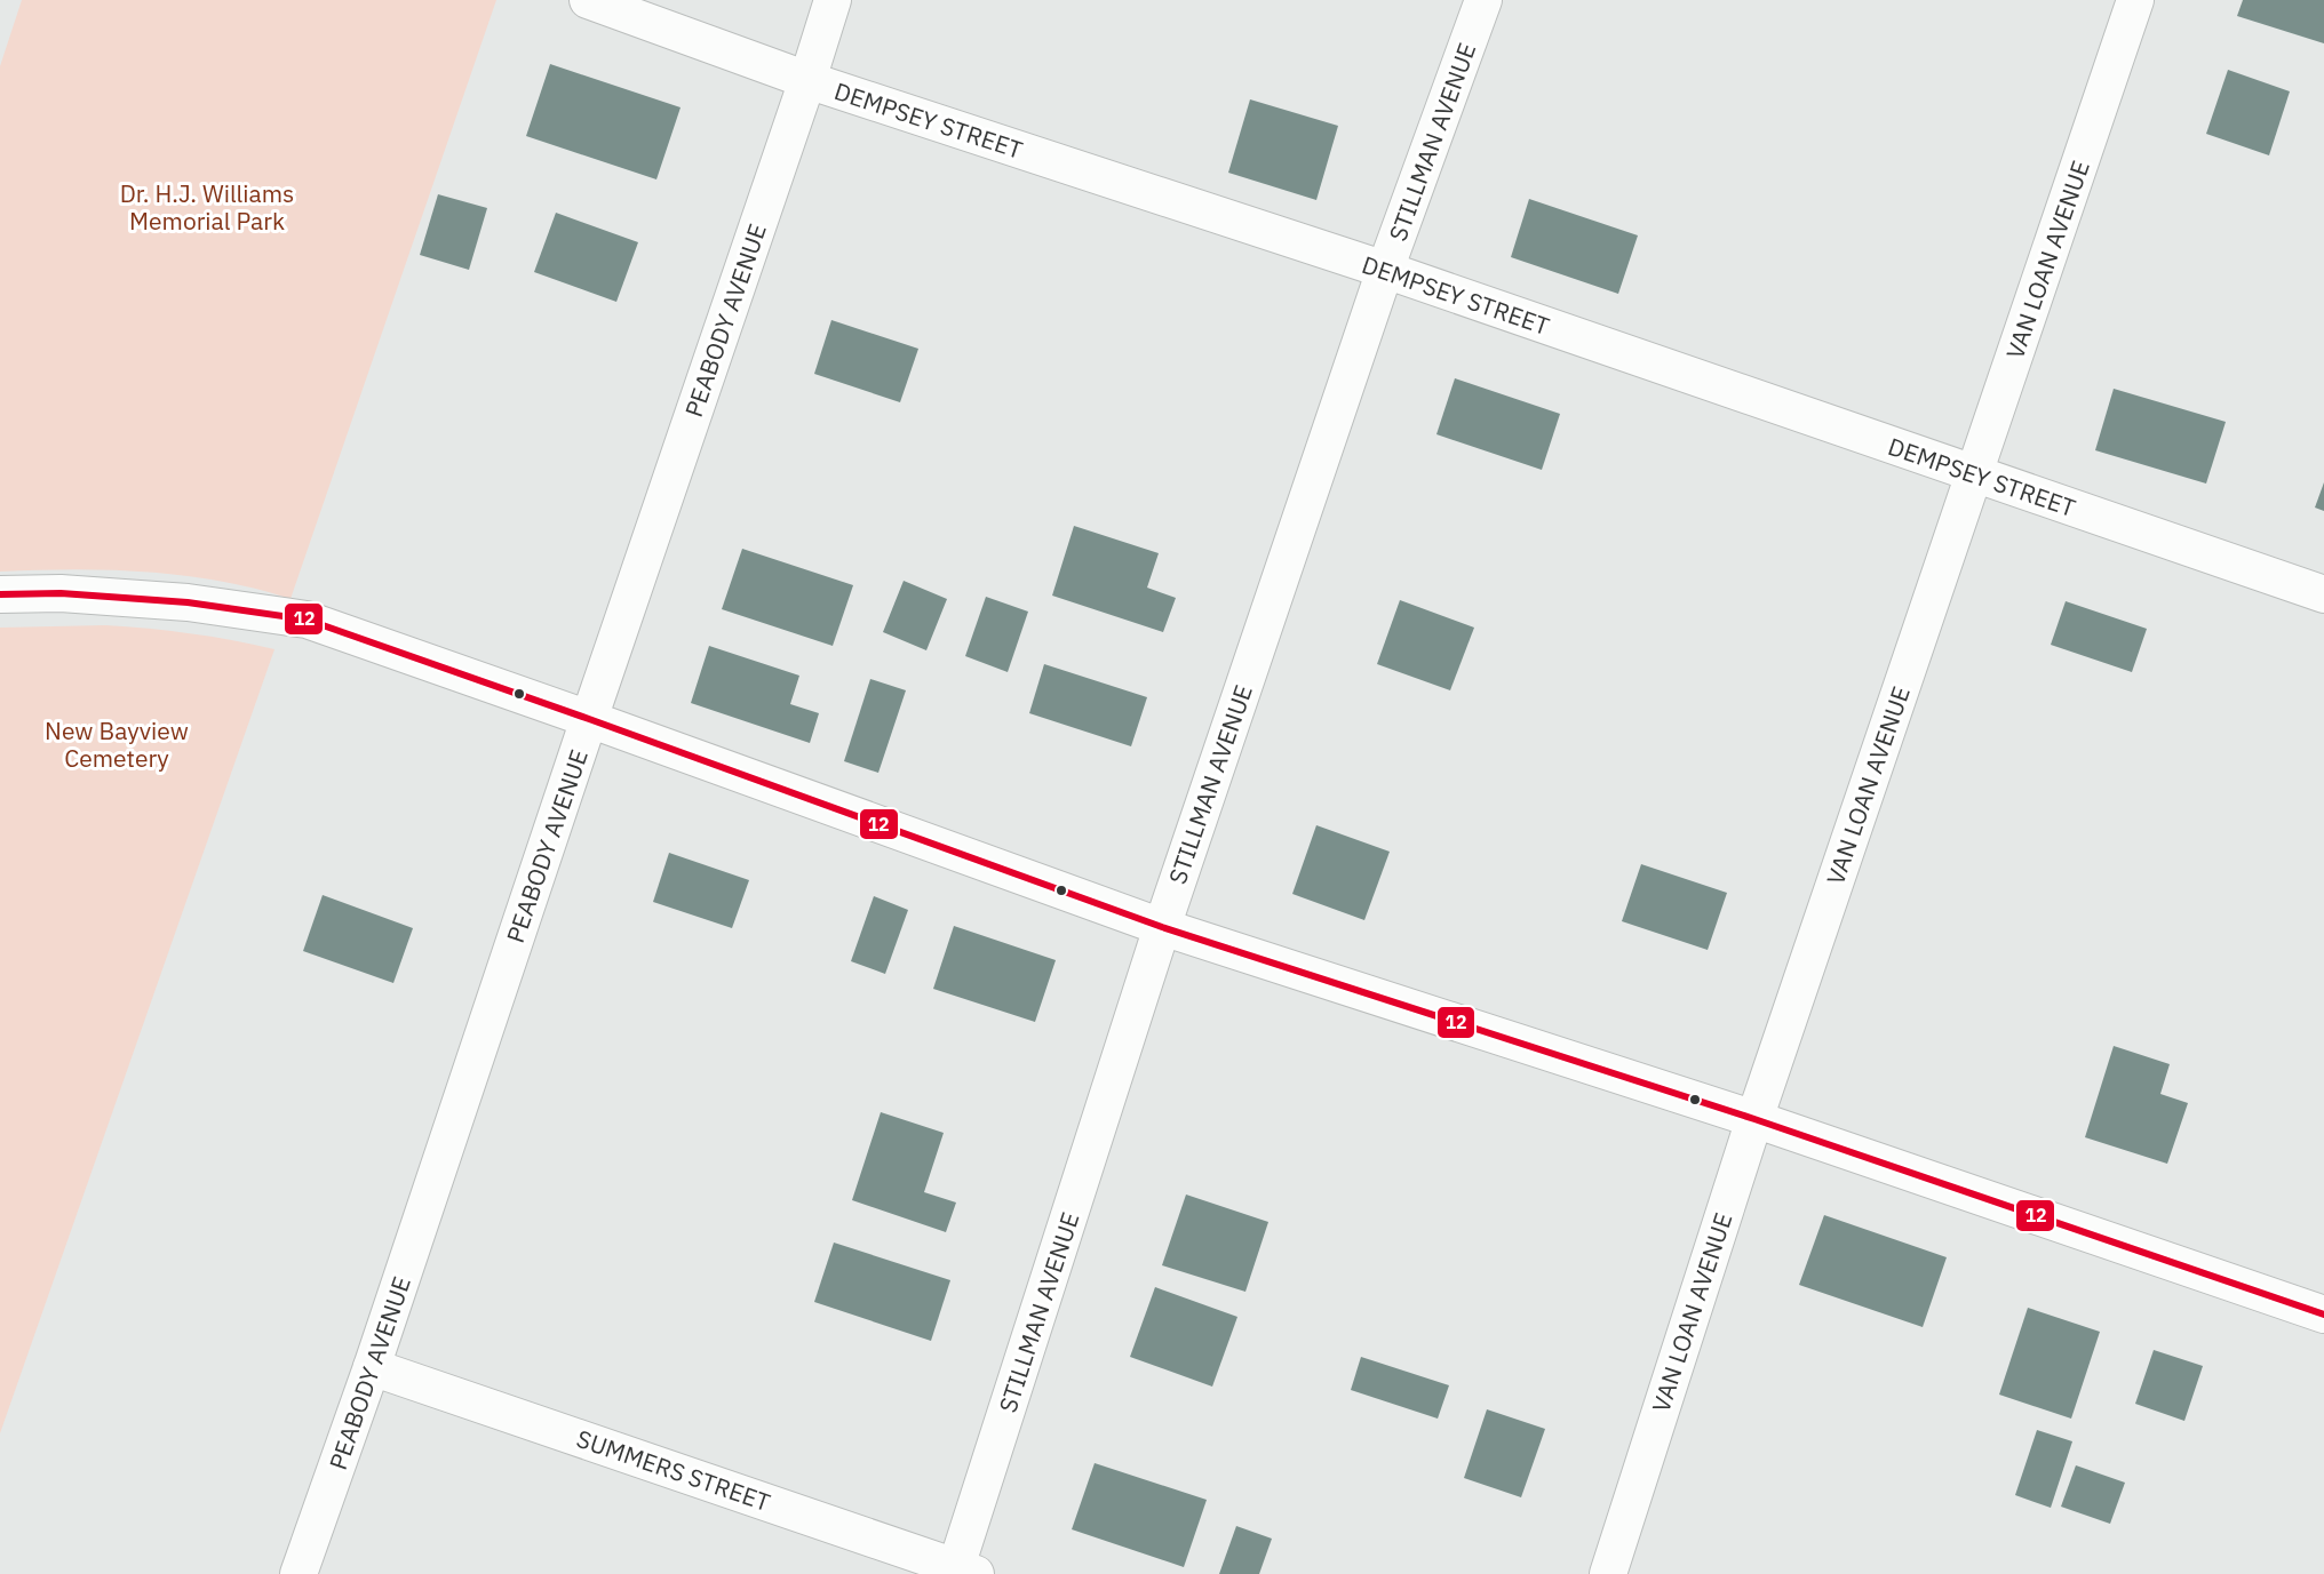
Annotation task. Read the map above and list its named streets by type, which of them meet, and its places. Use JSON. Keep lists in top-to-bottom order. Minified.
{"streets":{"street":["DEMPSEY STREET","STILLMAN AVENUE","VAN LOAN AVENUE","PEABODY AVENUE","SUMMERS STREET"]},"crossings":[["DEMPSEY STREET","STILLMAN AVENUE"],["DEMPSEY STREET","VAN LOAN AVENUE"],["DEMPSEY STREET","PEABODY AVENUE"],["STILLMAN AVENUE","SUMMERS STREET"],["PEABODY AVENUE","SUMMERS STREET"]],"parks":["Dr. H.J. Williams Memorial Park","New Bayview Cemetery"],"lines":["transit line 12"]}
